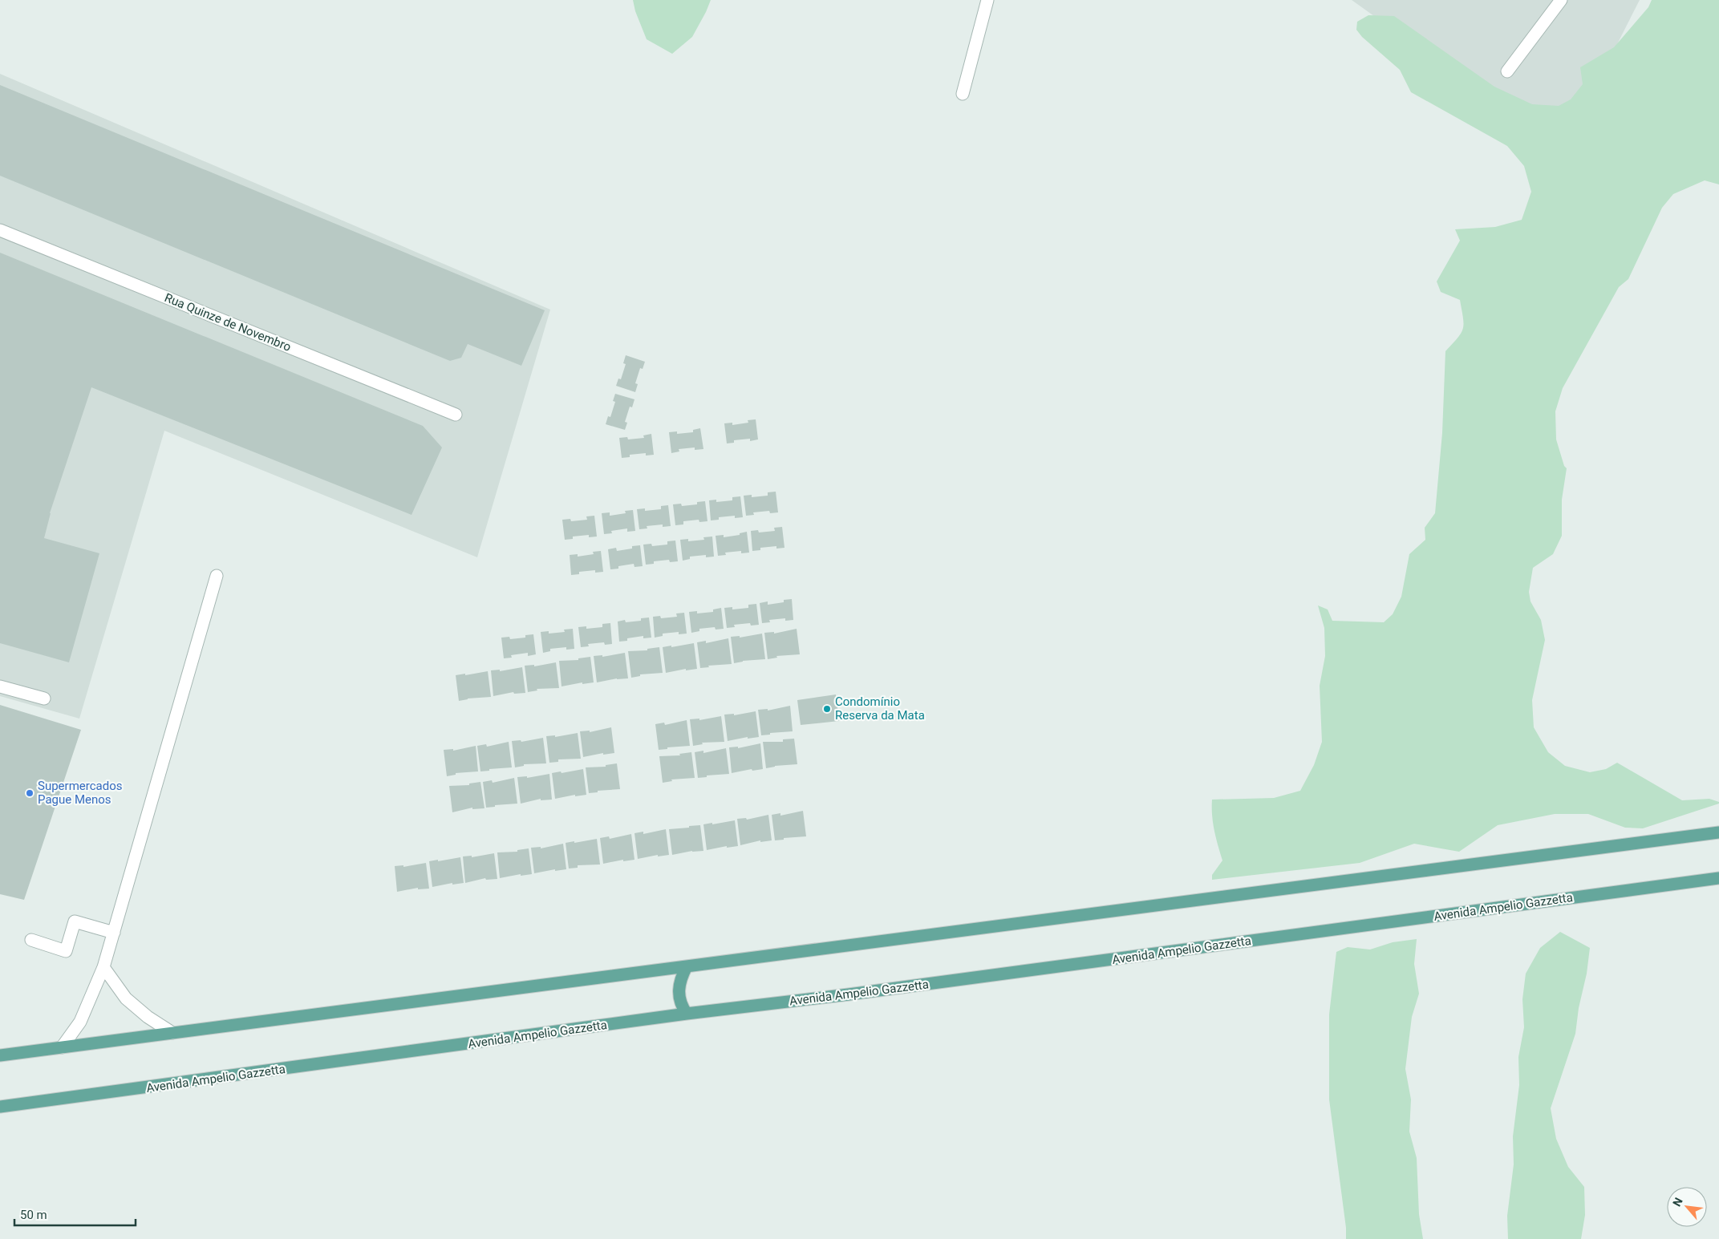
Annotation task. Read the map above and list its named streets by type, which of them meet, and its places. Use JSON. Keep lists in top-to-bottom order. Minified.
{"streets":{"main road":["Avenida Ampelio Gazzetta"],"street":["Rua Quinze de Novembro"]},"places":["Condomínio Reserva da Mata","Supermercados Pague Menos"],"scale_bar":"50 m","north":"top left"}
